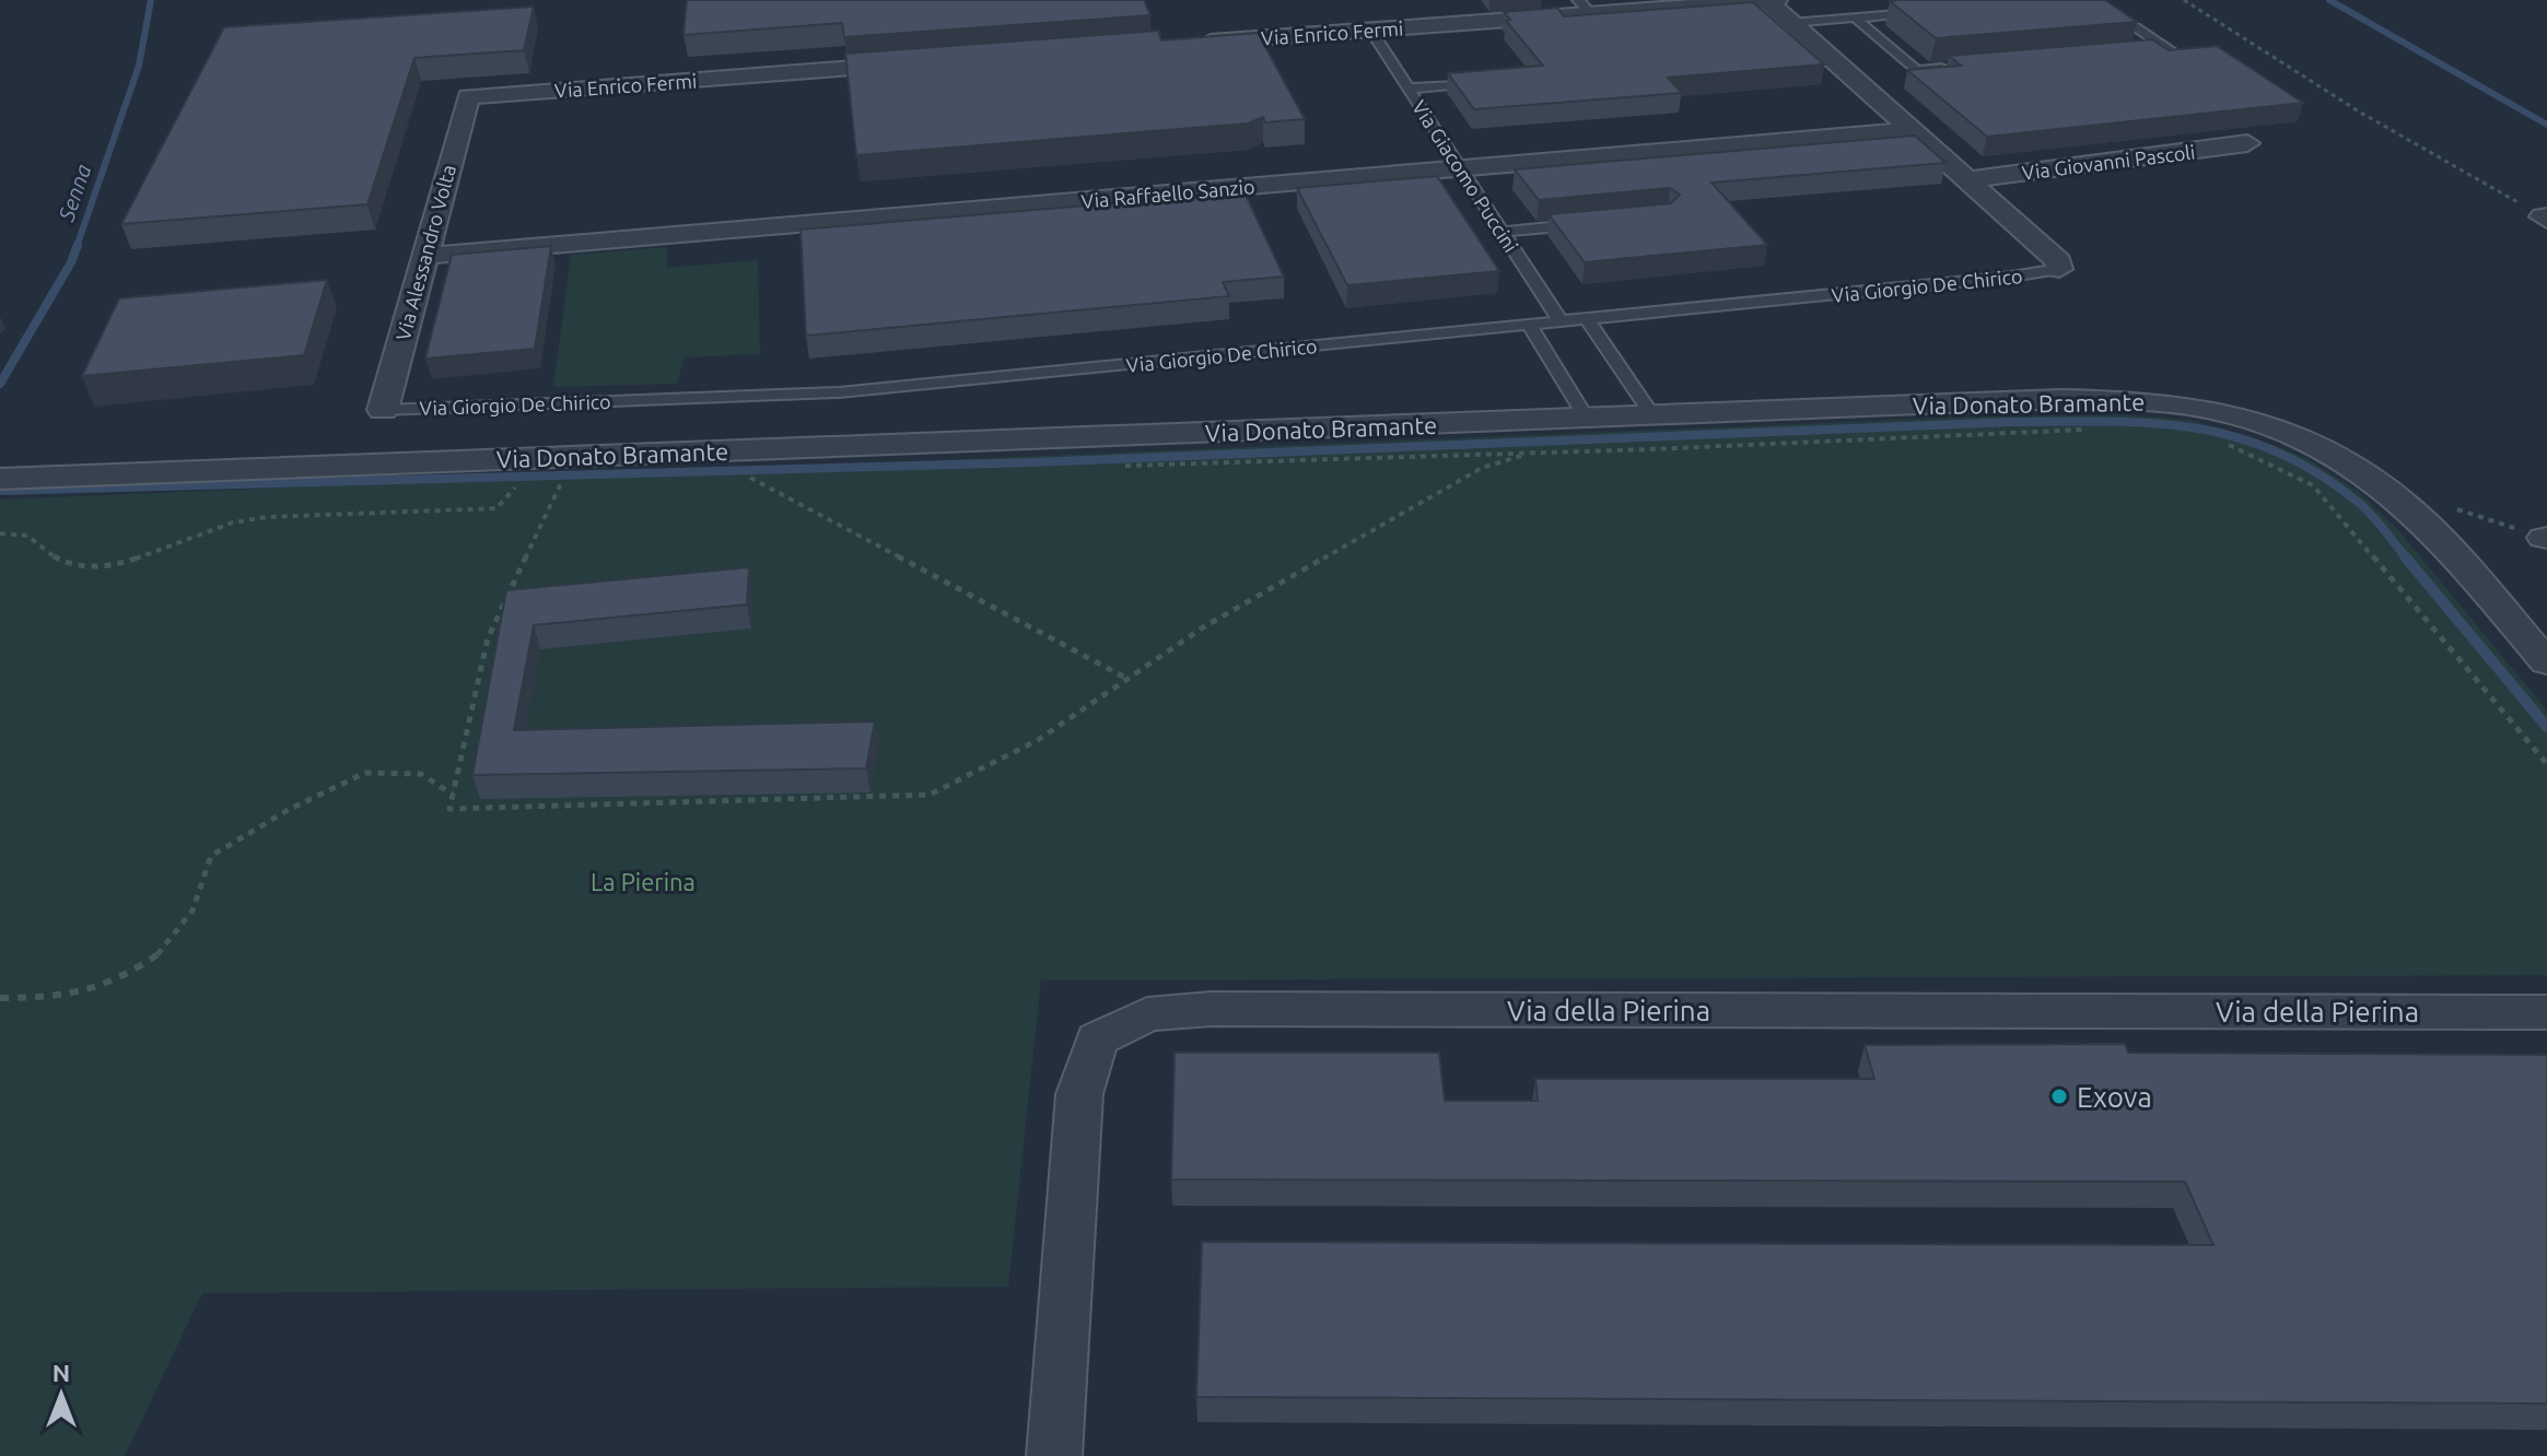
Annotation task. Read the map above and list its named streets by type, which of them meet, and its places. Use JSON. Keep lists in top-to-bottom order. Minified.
{"streets":{"street":["Via Enrico Fermi","Via Giovanni Pascoli","Via Raffaello Sanzio","Via Alessandro Volta","Via Donato Bramante","Via della Pierina"],"lane":["Via Giacomo Puccini","Via Giorgio De Chirico"]},"crossings":[["Via Enrico Fermi","Via Giovanni Pascoli"],["Via Enrico Fermi","Via Giacomo Puccini"],["Via Enrico Fermi","Via Alessandro Volta"],["Via Giovanni Pascoli","Via Raffaello Sanzio"],["Via Giovanni Pascoli","Via Giorgio De Chirico"],["Via Giacomo Puccini","Via Raffaello Sanzio"],["Via Giacomo Puccini","Via Giorgio De Chirico"],["Via Raffaello Sanzio","Via Alessandro Volta"],["Via Alessandro Volta","Via Giorgio De Chirico"]],"water":["Senna"],"parks":["La Pierina"],"places":["Exova"],"north":"top"}
